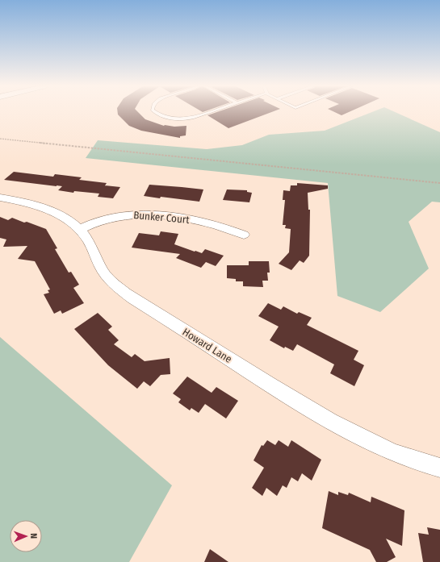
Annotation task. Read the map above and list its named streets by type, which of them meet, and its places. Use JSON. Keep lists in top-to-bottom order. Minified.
{"streets":{"street":["Bunker Court","Howard Lane"]},"crossings":[["Bunker Court","Howard Lane"]],"north":"right"}
